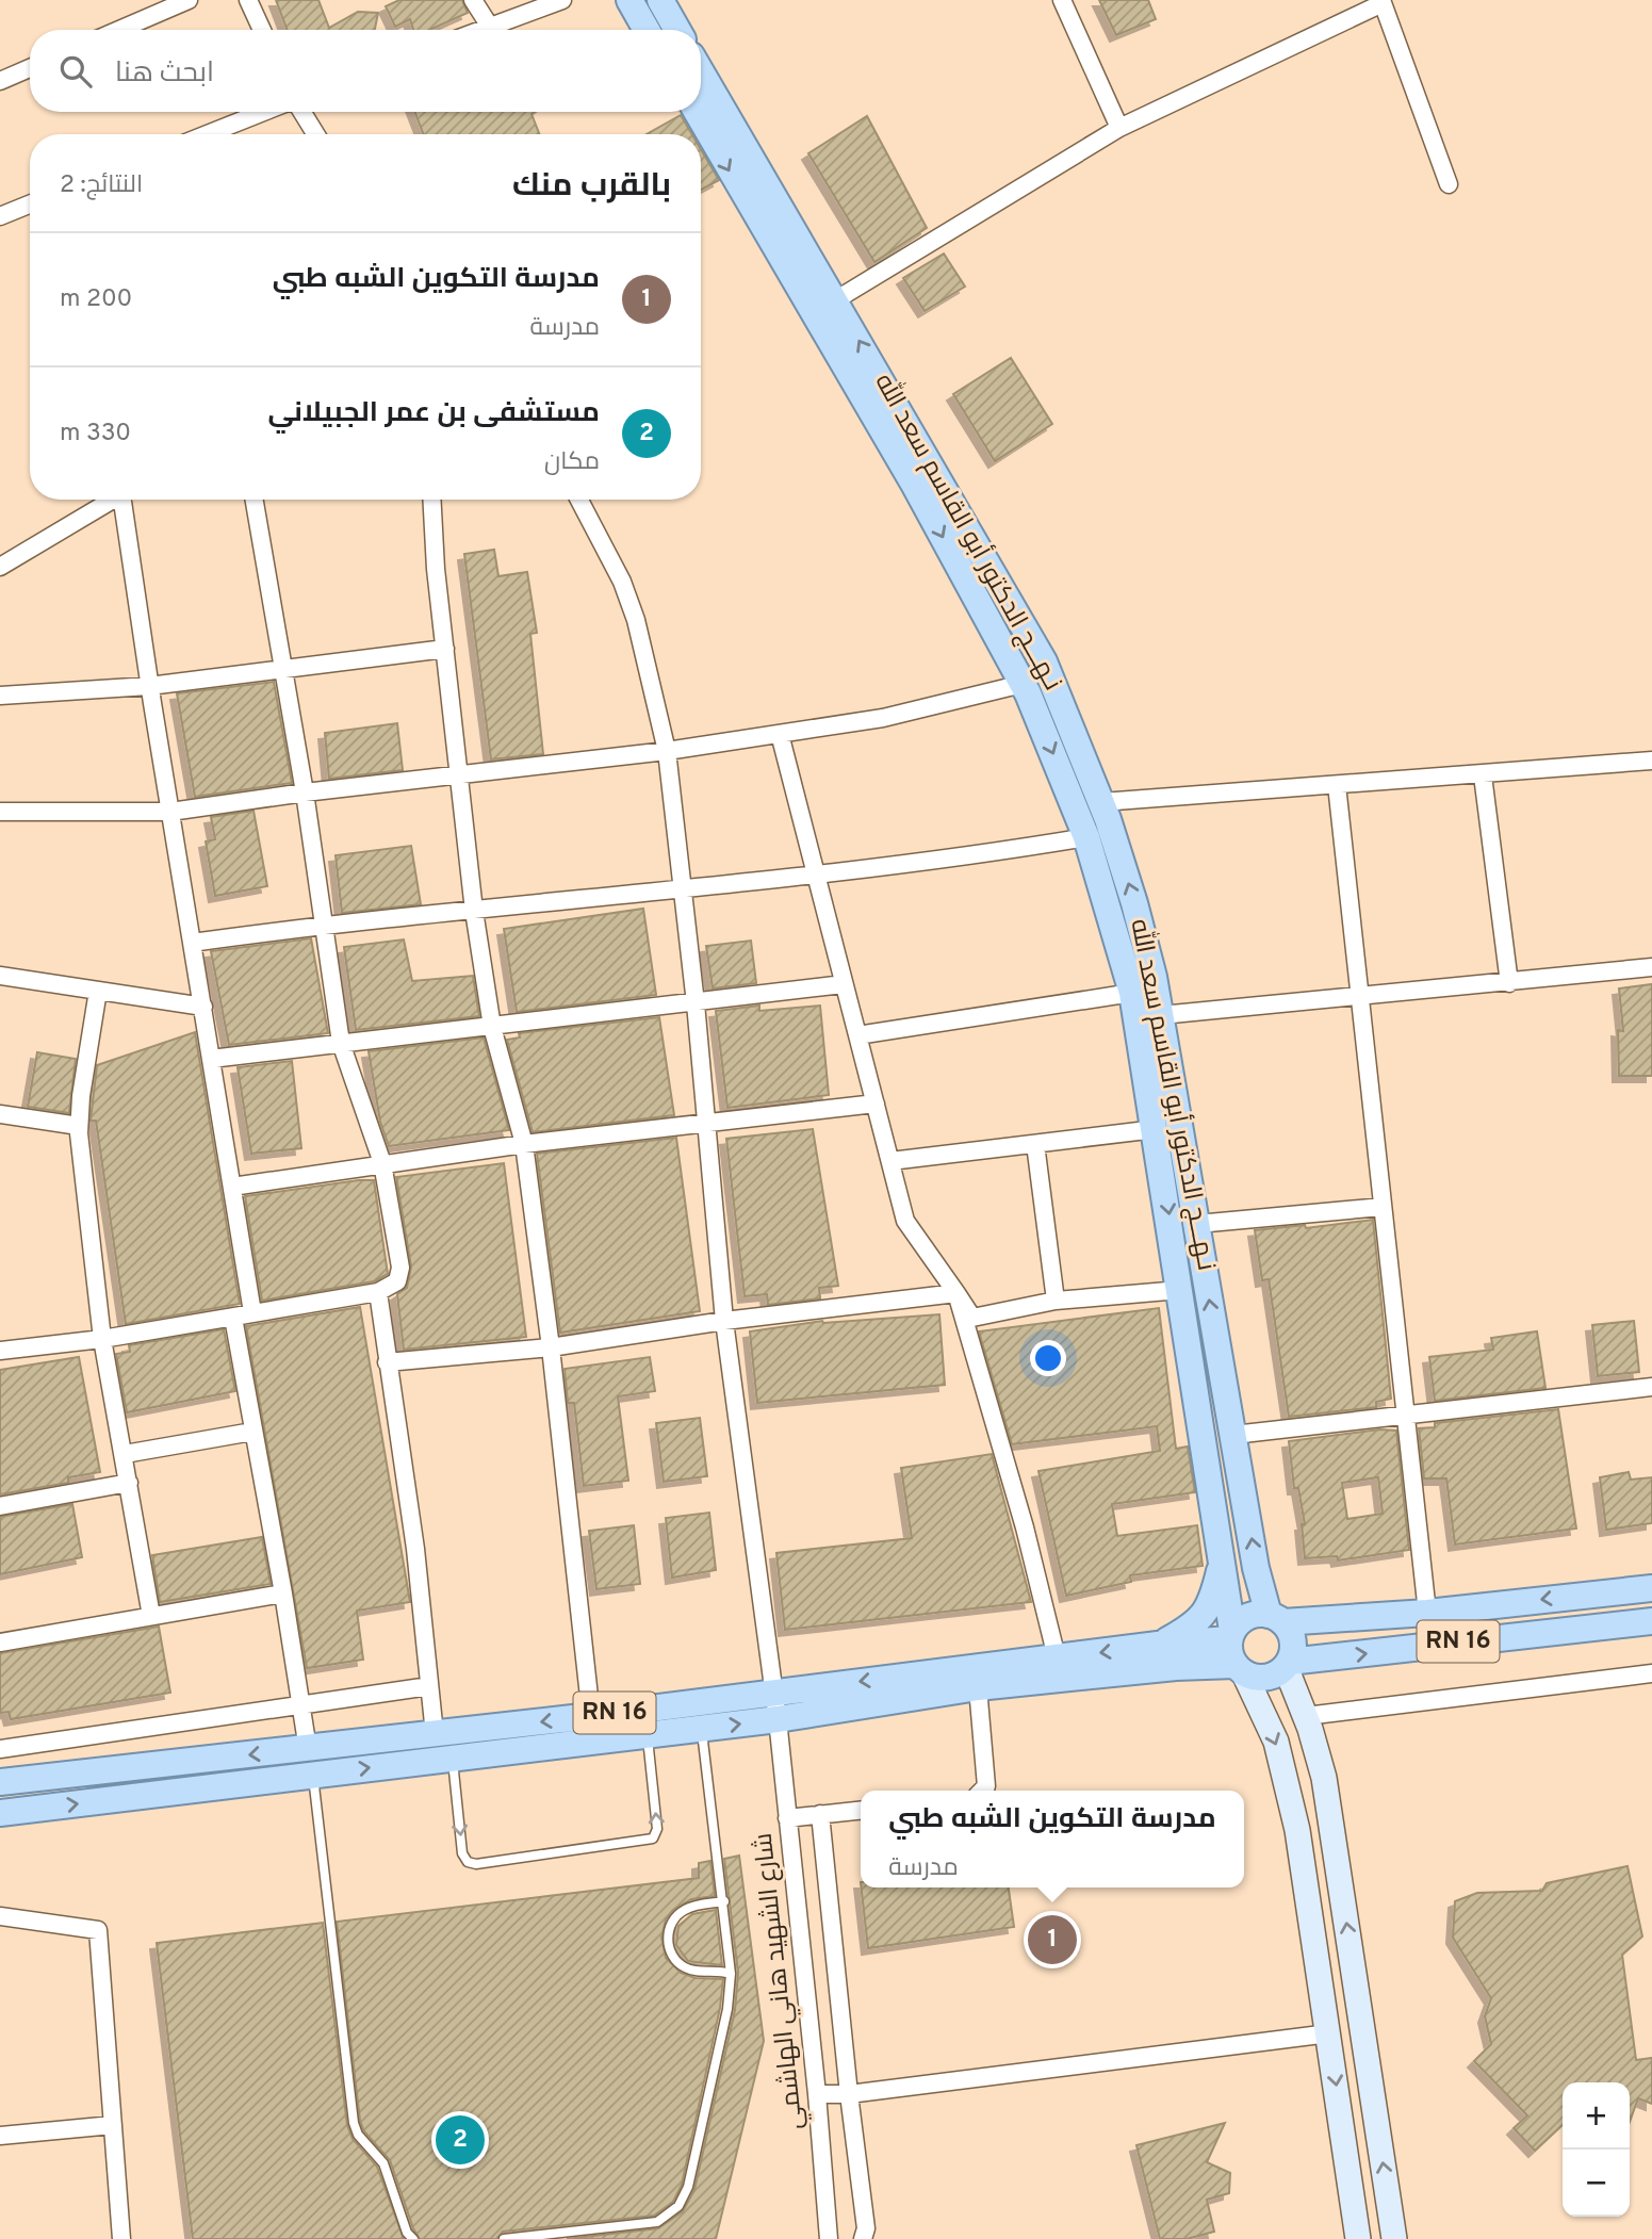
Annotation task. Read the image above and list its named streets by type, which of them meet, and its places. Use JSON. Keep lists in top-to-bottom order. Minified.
{"streets":{"main road":["نـهـــج الدكتور أبو القاسم سعد الله","RN 16"],"street":["شارع الشهيد هاني الهاشمي"]},"crossings":[["نـهـــج الدكتور أبو القاسم سعد الله","RN 16"],["RN 16","شارع الشهيد هاني الهاشمي"]],"page":{"search":"ابحث هنا","heading":["بالقرب منك","النتائج: 2"],"list":[{"mark":"1","name":"مدرسة التكوين الشبه طبي","note":"مدرسة","value":"200 m"},{"mark":"2","name":"مستشفى بن عمر الجبيلاني","note":"مكان","value":"330 m"}],"popup":["مدرسة التكوين الشبه طبي","مدرسة"],"pins":["1","2"],"map_buttons":["+","−"]}}
